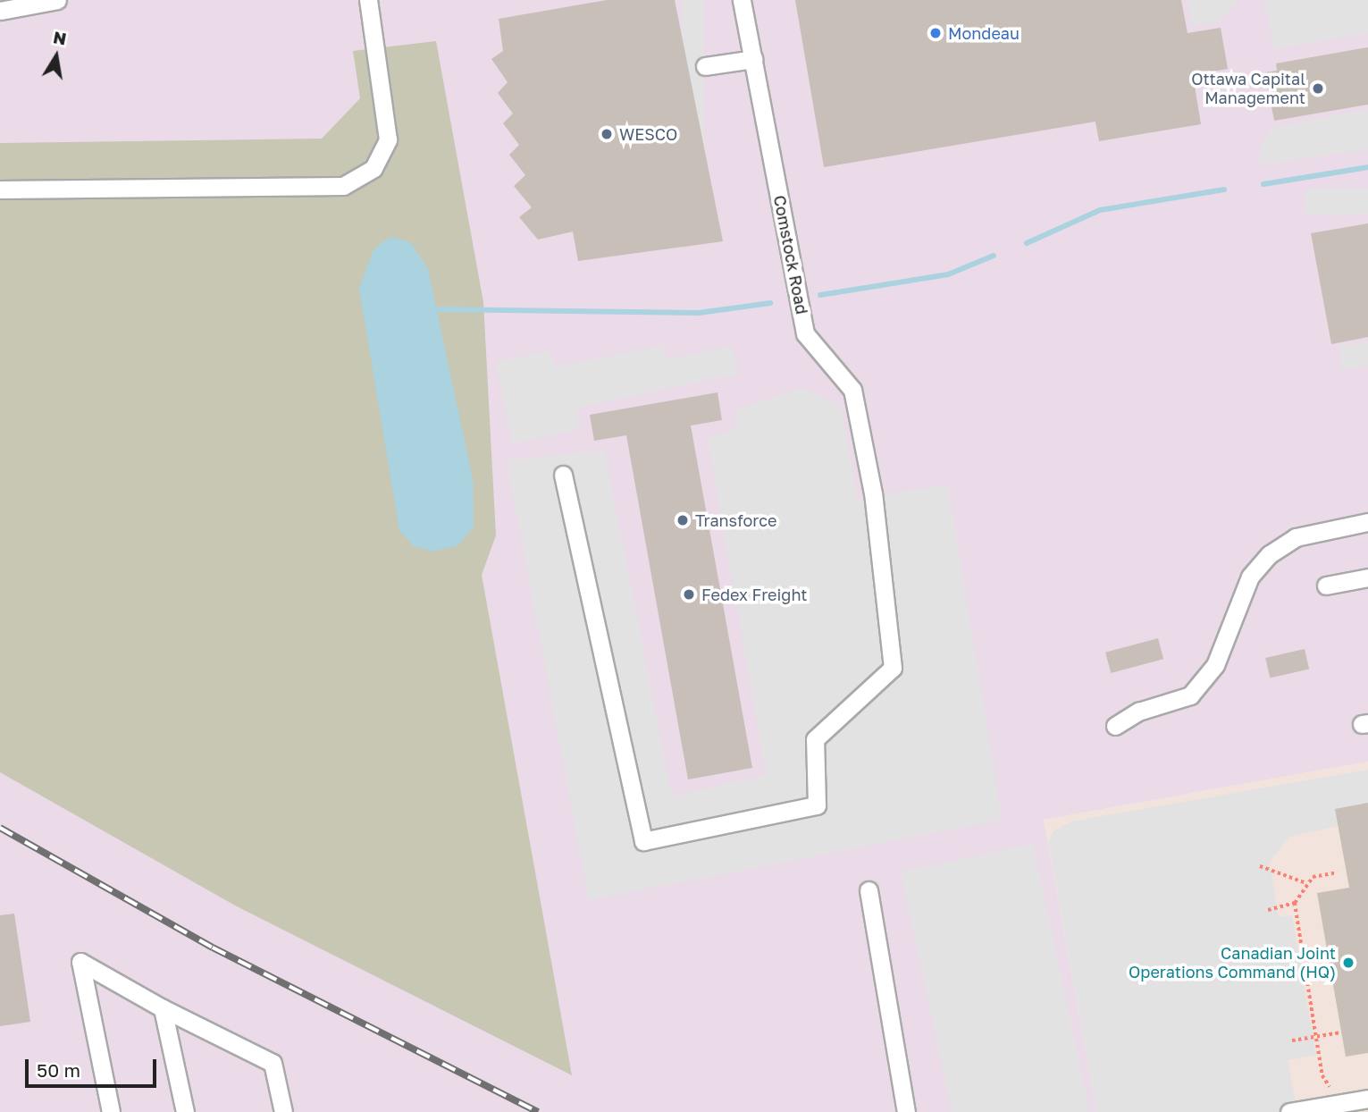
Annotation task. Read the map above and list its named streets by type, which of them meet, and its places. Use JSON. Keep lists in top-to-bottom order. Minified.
{"streets":{"street":["Comstock Road"]},"places":["Mondeau","Ottawa Capital Management","WESCO","Transforce","Fedex Freight","Canadian Joint Operations Command (HQ)"],"scale_bar":"50 m","north":"top"}
